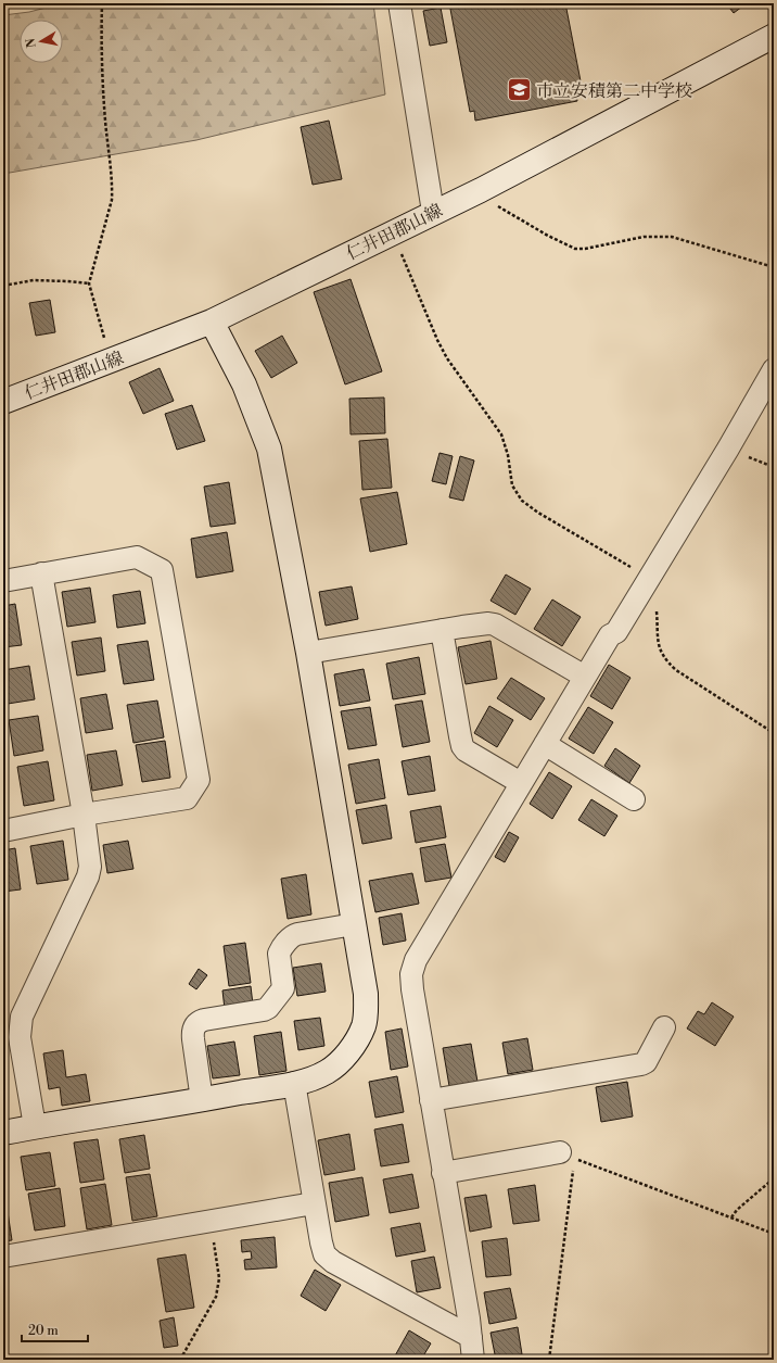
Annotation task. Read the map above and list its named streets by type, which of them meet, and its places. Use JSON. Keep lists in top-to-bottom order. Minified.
{"streets":{"street":["仁井田郡山線"]},"places":{"school or university":["市立安積第二中学校"]},"scale_bar":"20 m","north":"left"}
